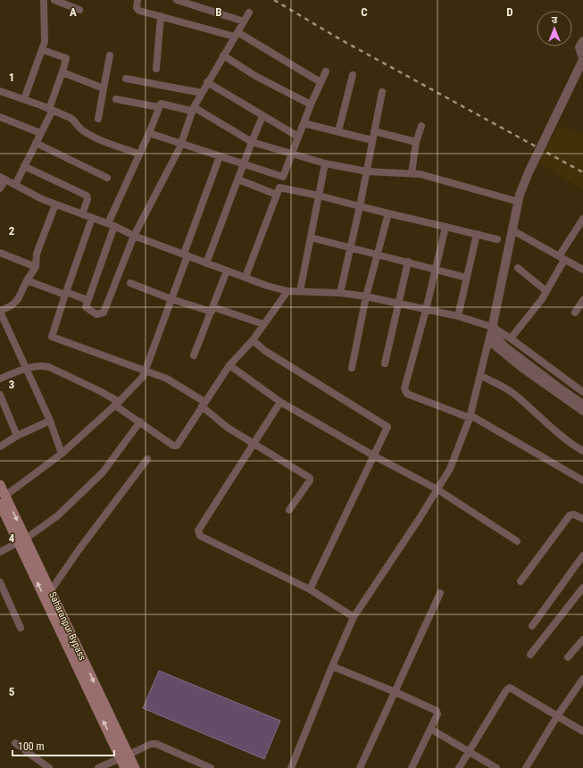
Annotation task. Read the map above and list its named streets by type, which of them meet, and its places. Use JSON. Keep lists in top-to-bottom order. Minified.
{"streets":{"main road":["Saharanpur Bypass"]},"scale_bar":"100 m","north":"top","grid":{"columns":["A","B","C","D"],"rows":["1","2","3","4","5"]}}
